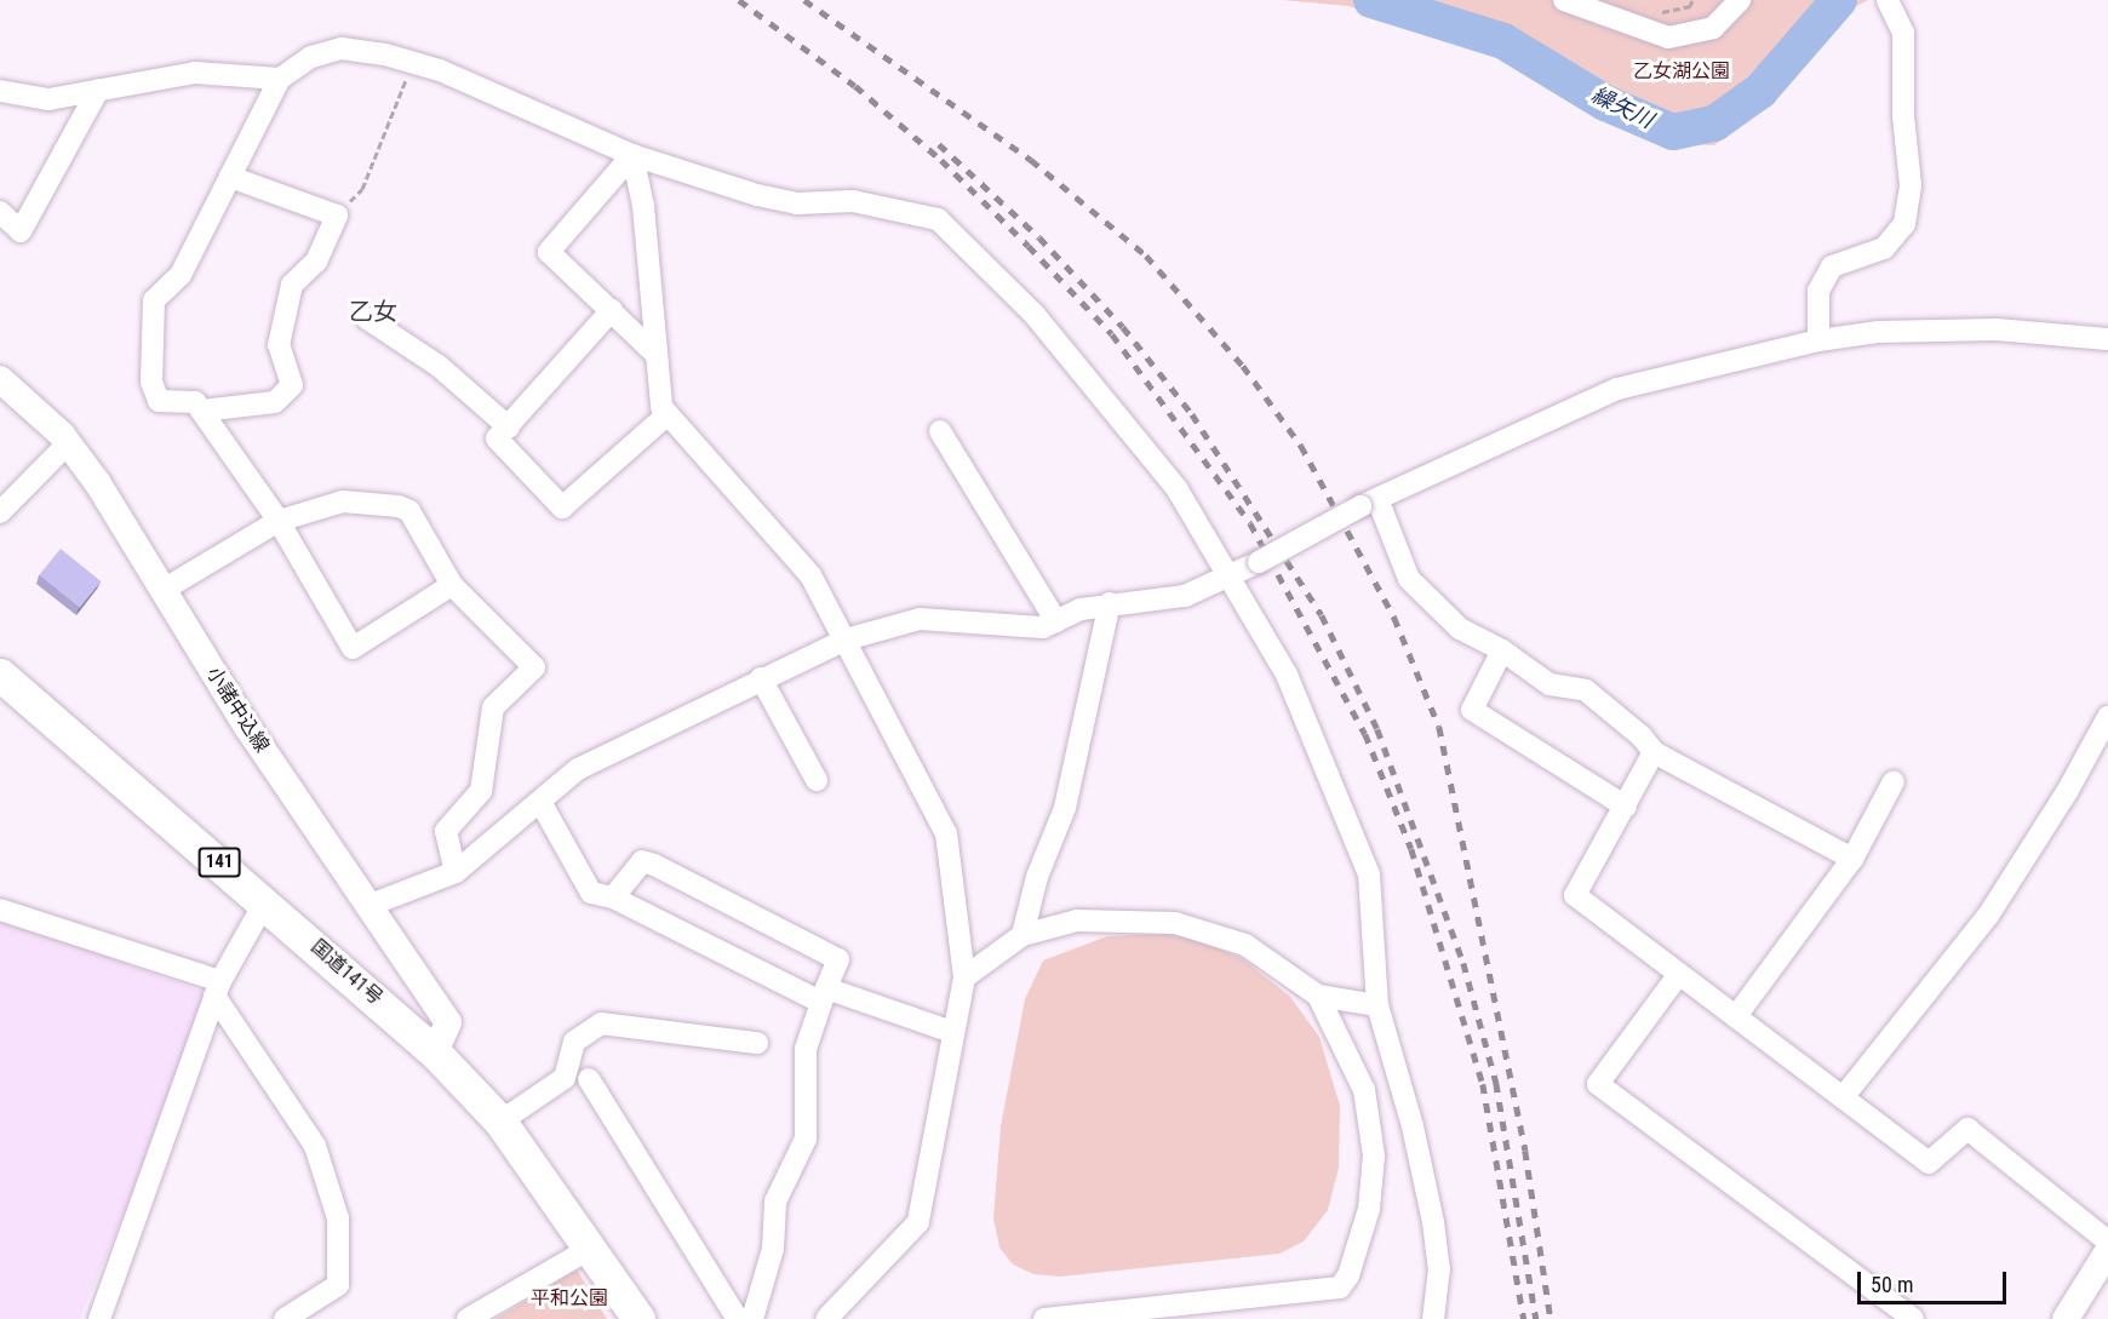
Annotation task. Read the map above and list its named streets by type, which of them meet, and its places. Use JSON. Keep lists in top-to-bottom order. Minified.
{"streets":{"highway":["141","国道141号"],"main road":["小諸中込線"]},"crossings":[["小諸中込線","国道141号"]],"districts":["乙女"],"water":["繰矢川"],"parks":["乙女湖公園","平和公園"],"scale_bar":"50 m"}
